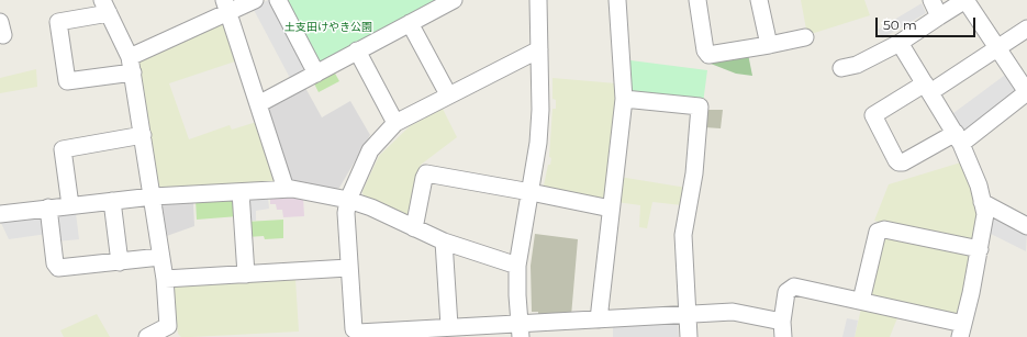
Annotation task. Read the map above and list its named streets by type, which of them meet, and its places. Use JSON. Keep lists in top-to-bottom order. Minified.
{"parks":["土支田けやき公園"],"scale_bar":"50 m"}
